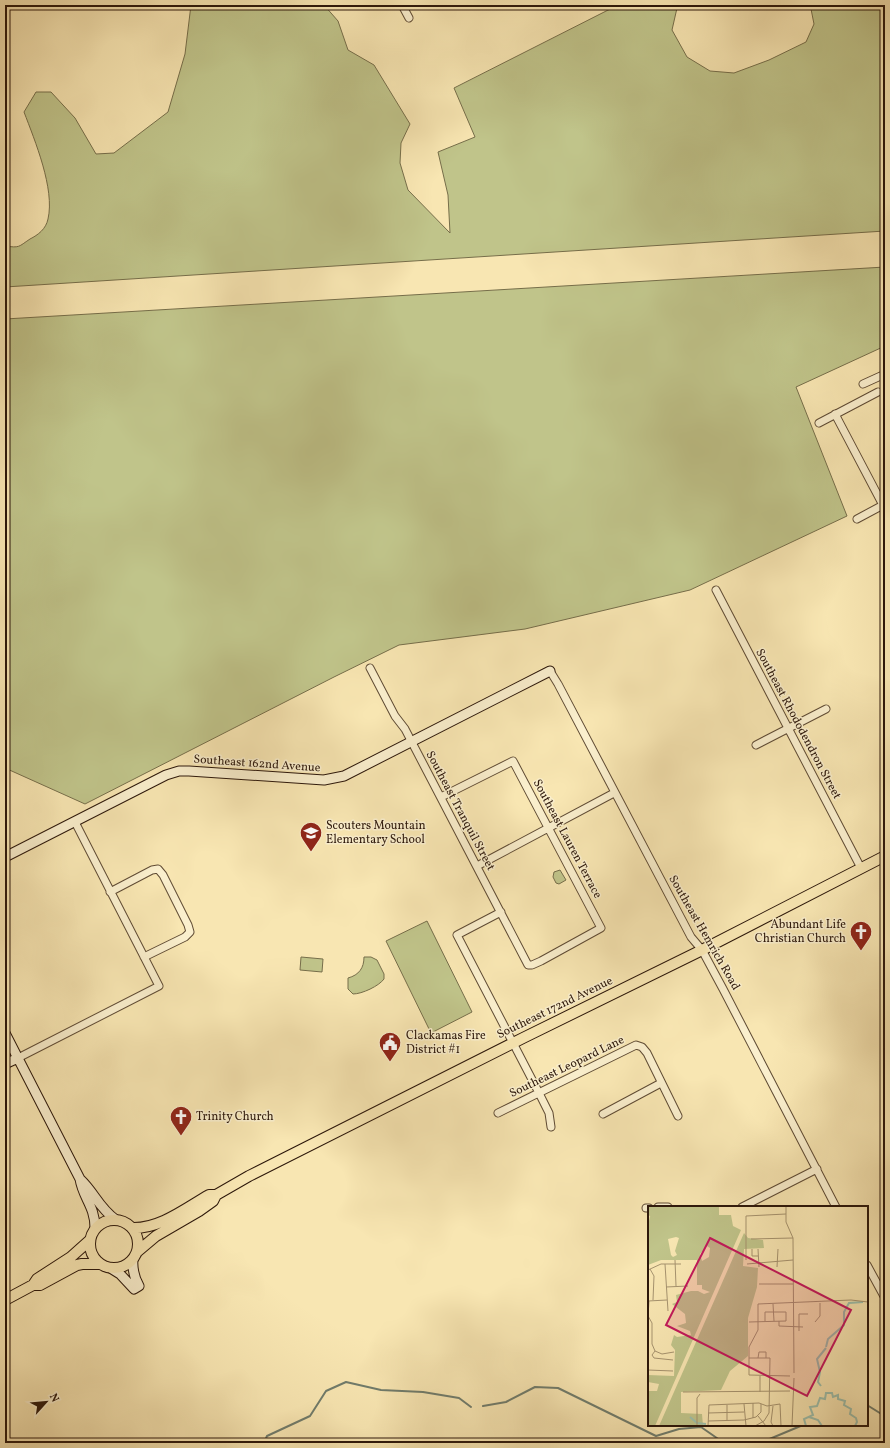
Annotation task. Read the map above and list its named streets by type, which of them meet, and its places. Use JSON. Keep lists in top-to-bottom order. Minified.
{"streets":{"main road":["Southeast 172nd Avenue"],"street":["Southeast Rhododendron Street","Southeast 162nd Avenue","Southeast Tranquil Street","Southeast Lauren Terrace","Southeast Hemrich Road","Southeast Leopard Lane"]},"crossings":[["Southeast Rhododendron Street","Southeast 172nd Avenue"],["Southeast 162nd Avenue","Southeast Tranquil Street"],["Southeast 162nd Avenue","Southeast Hemrich Road"],["Southeast Tranquil Street","Southeast Lauren Terrace"],["Southeast Hemrich Road","Southeast 172nd Avenue"]],"places":{"school or university":["Scouters Mountain Elementary School"],"church":["Abundant Life Christian Church","Trinity Church"],"public building":["Clackamas Fire District #1"]},"north":"top right"}
